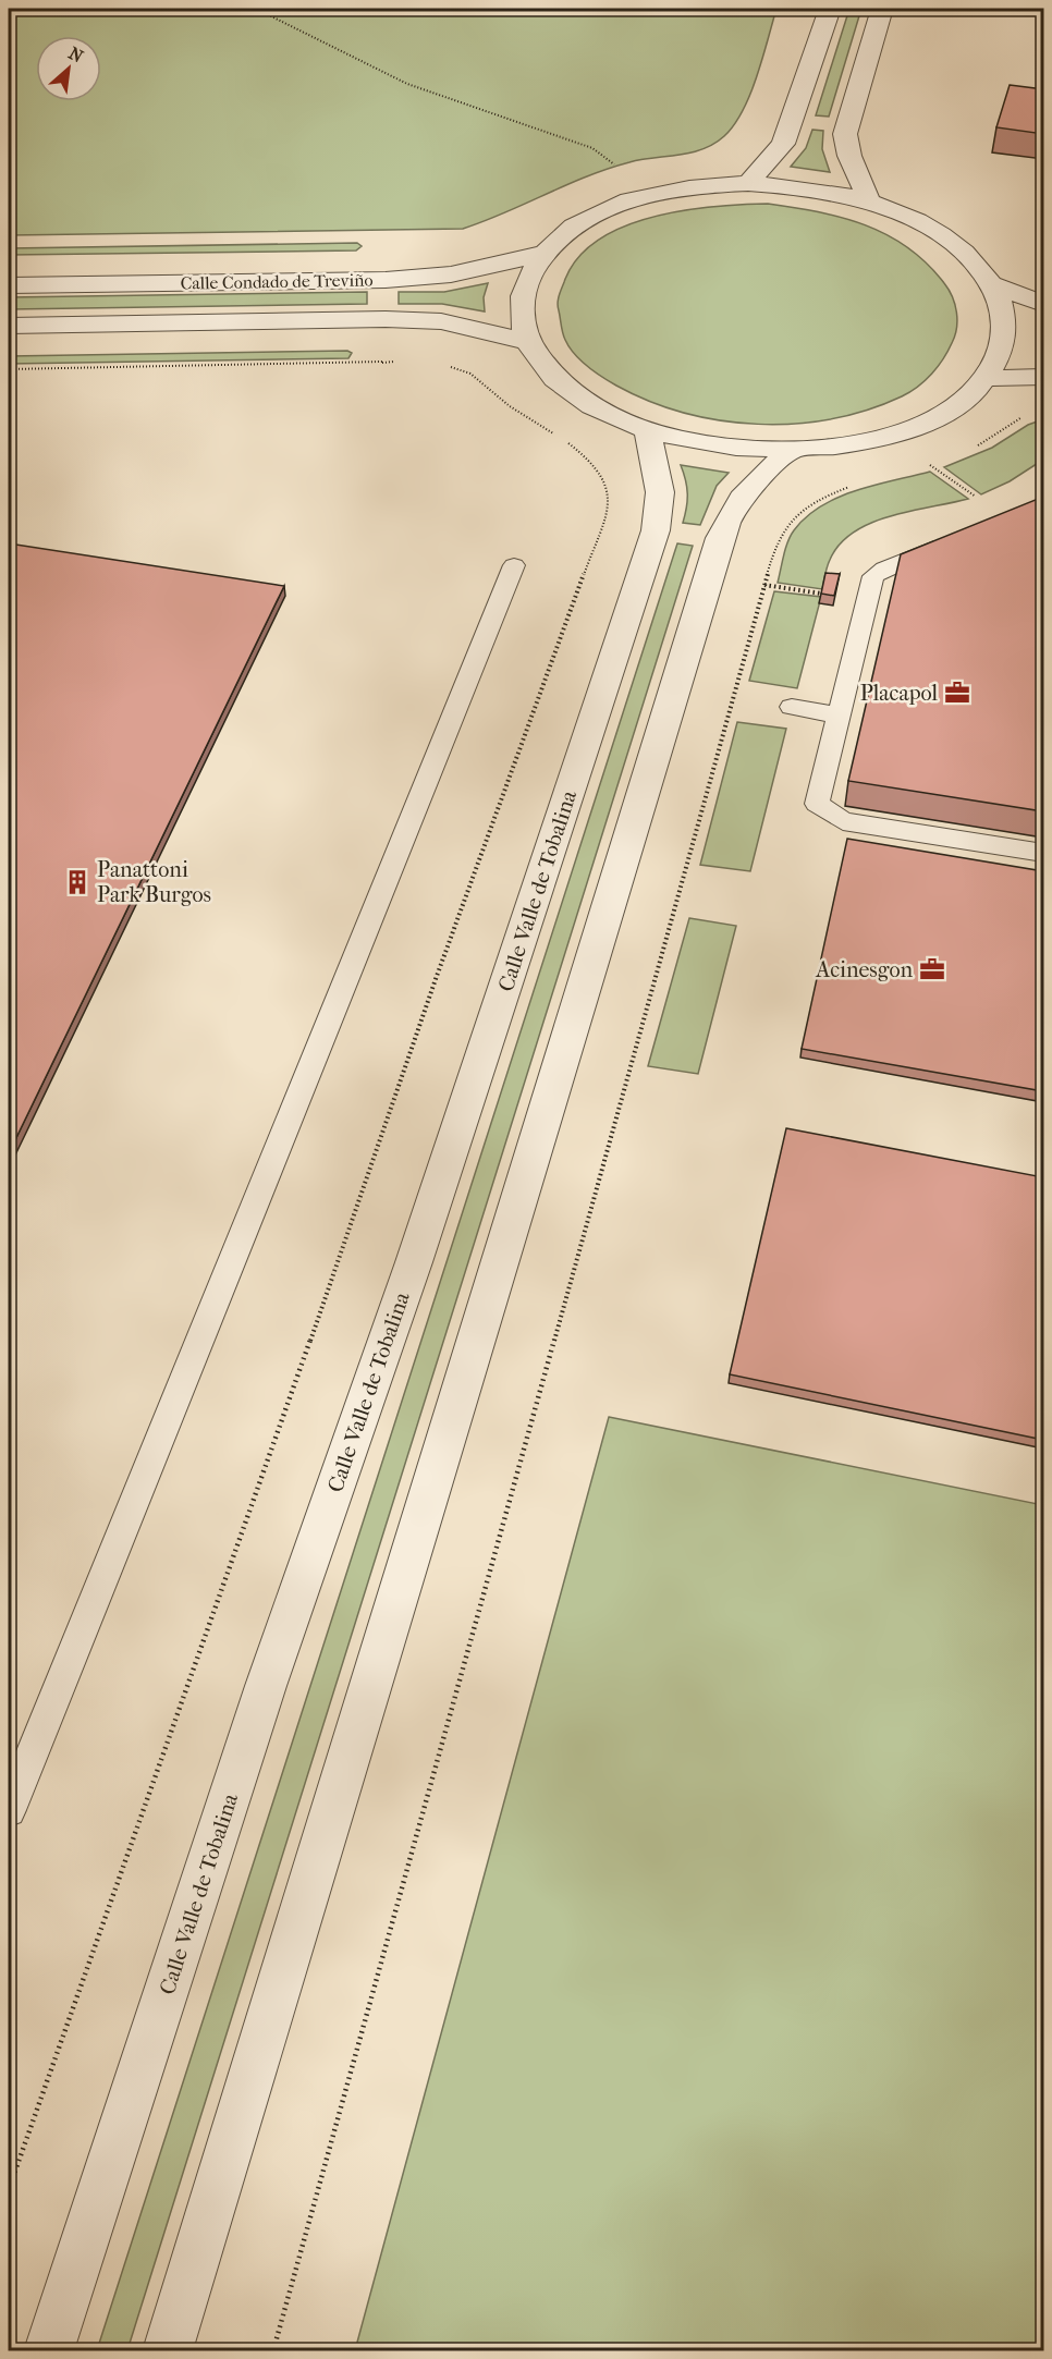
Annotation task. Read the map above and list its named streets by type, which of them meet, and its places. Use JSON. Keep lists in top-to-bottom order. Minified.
{"streets":{"street":["Calle Condado de Treviño","Calle Valle de Tobalina"]},"places":{"office":["Placapol","Acinesgon"],"building":["Panattoni Park Burgos"]},"north":"top right"}
